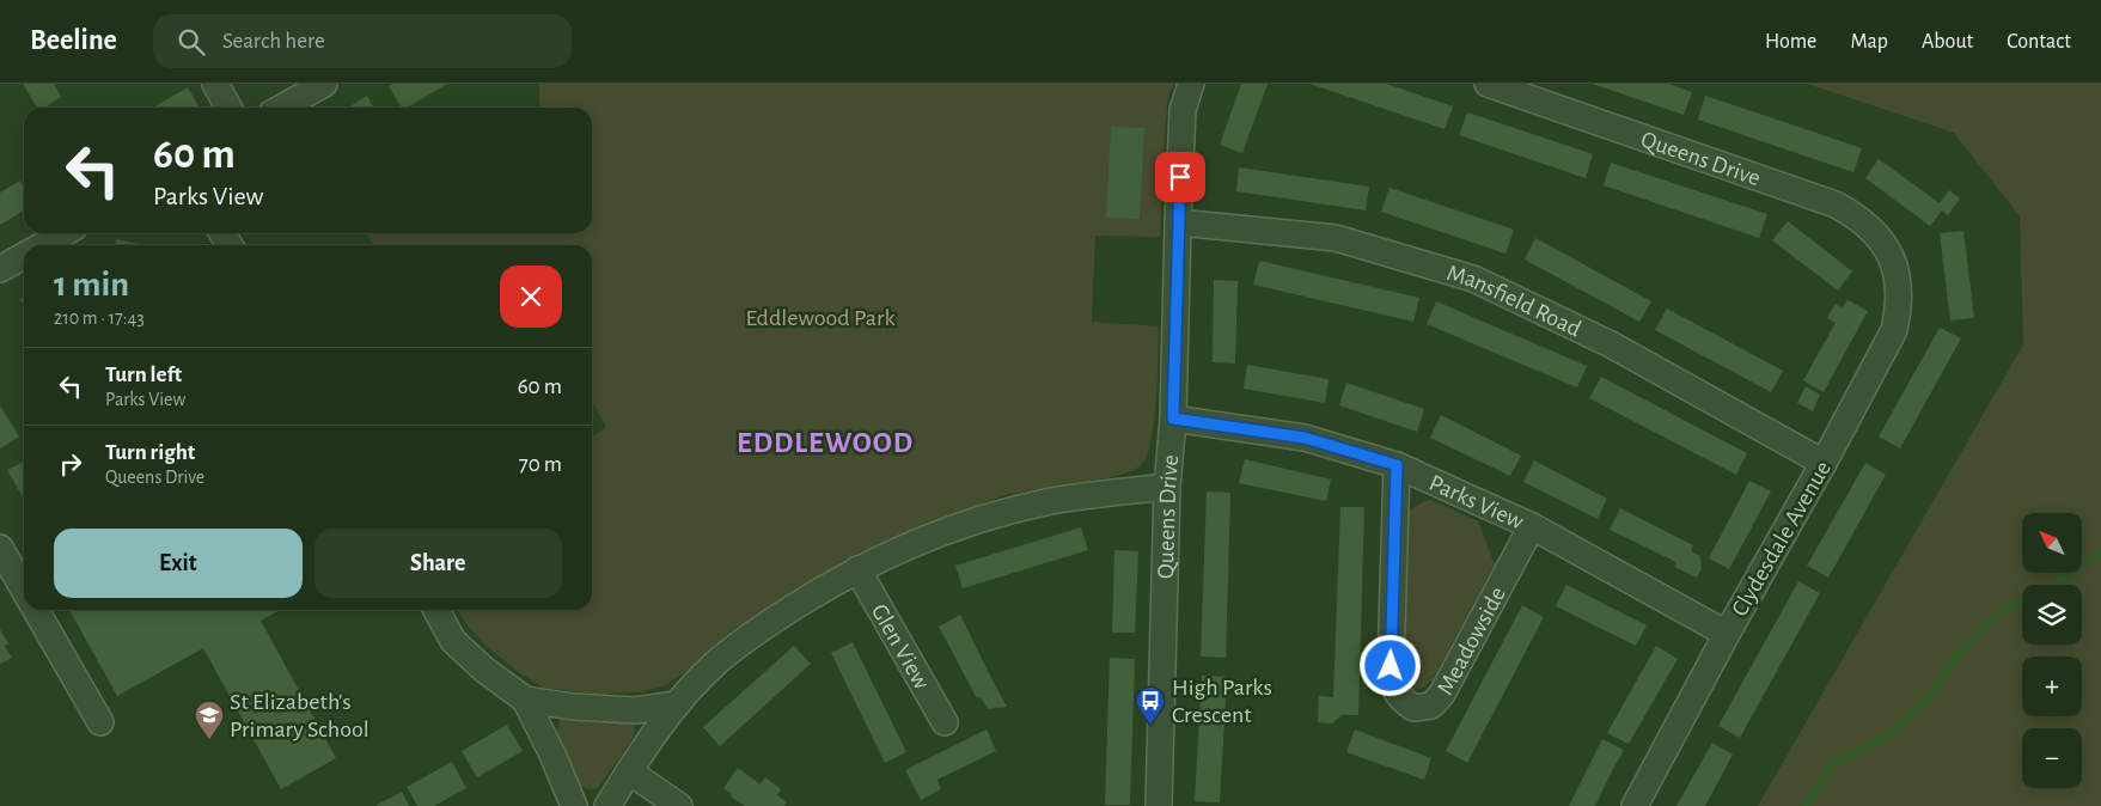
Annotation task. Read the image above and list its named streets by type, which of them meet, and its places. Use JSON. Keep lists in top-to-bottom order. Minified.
{"streets":{"street":["Queens Drive","Mansfield Road","Parks View","Clydesdale Avenue","Meadowside","Glen View"]},"crossings":[["Queens Drive","Mansfield Road"],["Queens Drive","Parks View"],["Queens Drive","Clydesdale Avenue"],["Mansfield Road","Clydesdale Avenue"],["Parks View","Clydesdale Avenue"],["Parks View","Meadowside"]],"districts":["EDDLEWOOD"],"parks":["Eddlewood Park"],"places":{"bus stop":["High Parks Crescent"],"school or university":["St Elizabeth's Primary School"]},"north":"top left","page":{"header":"Beeline","search":"Search here","nav":["Home","Map","About","Contact"],"turn":["60 m","Parks View"],"heading":["1 min","210 m · 17:43"],"list":[{"name":"Turn left","note":"Parks View","value":"60 m"},{"name":"Turn right","note":"Queens Drive","value":"70 m"}],"map_buttons":["+","−"],"buttons":["Exit","Share"]}}
